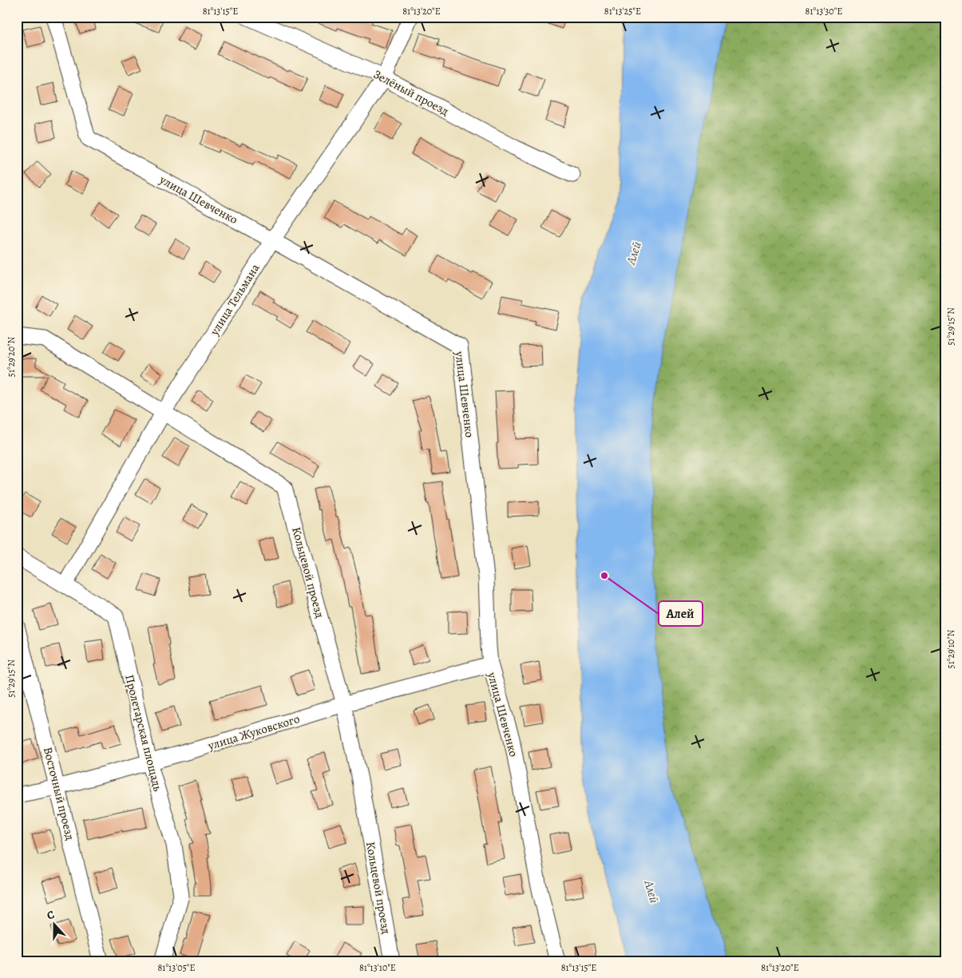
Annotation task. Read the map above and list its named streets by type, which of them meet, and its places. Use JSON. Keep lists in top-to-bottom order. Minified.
{"streets":{"street":["Зелёный проезд","улица Шевченко","улица Тельмана","Кольцевой проезд","улица Жуковского","Пролетарская площадь","Восточный проезд"]},"crossings":[["Зелёный проезд","улица Тельмана"],["улица Шевченко","улица Тельмана"],["улица Шевченко","улица Жуковского"],["улица Тельмана","Кольцевой проезд"],["улица Тельмана","Пролетарская площадь"],["Кольцевой проезд","улица Жуковского"],["улица Жуковского","Пролетарская площадь"],["улица Жуковского","Восточный проезд"]],"water":["Алей"],"places":["Алей"],"north":"top","coordinates":["81°13'15\"E","81°13'20\"E","81°13'25\"E","81°13'30\"E","51°29'15\"N","51°29'20\"N","51°29'10\"N","81°13'05\"E","81°13'10\"E"]}
